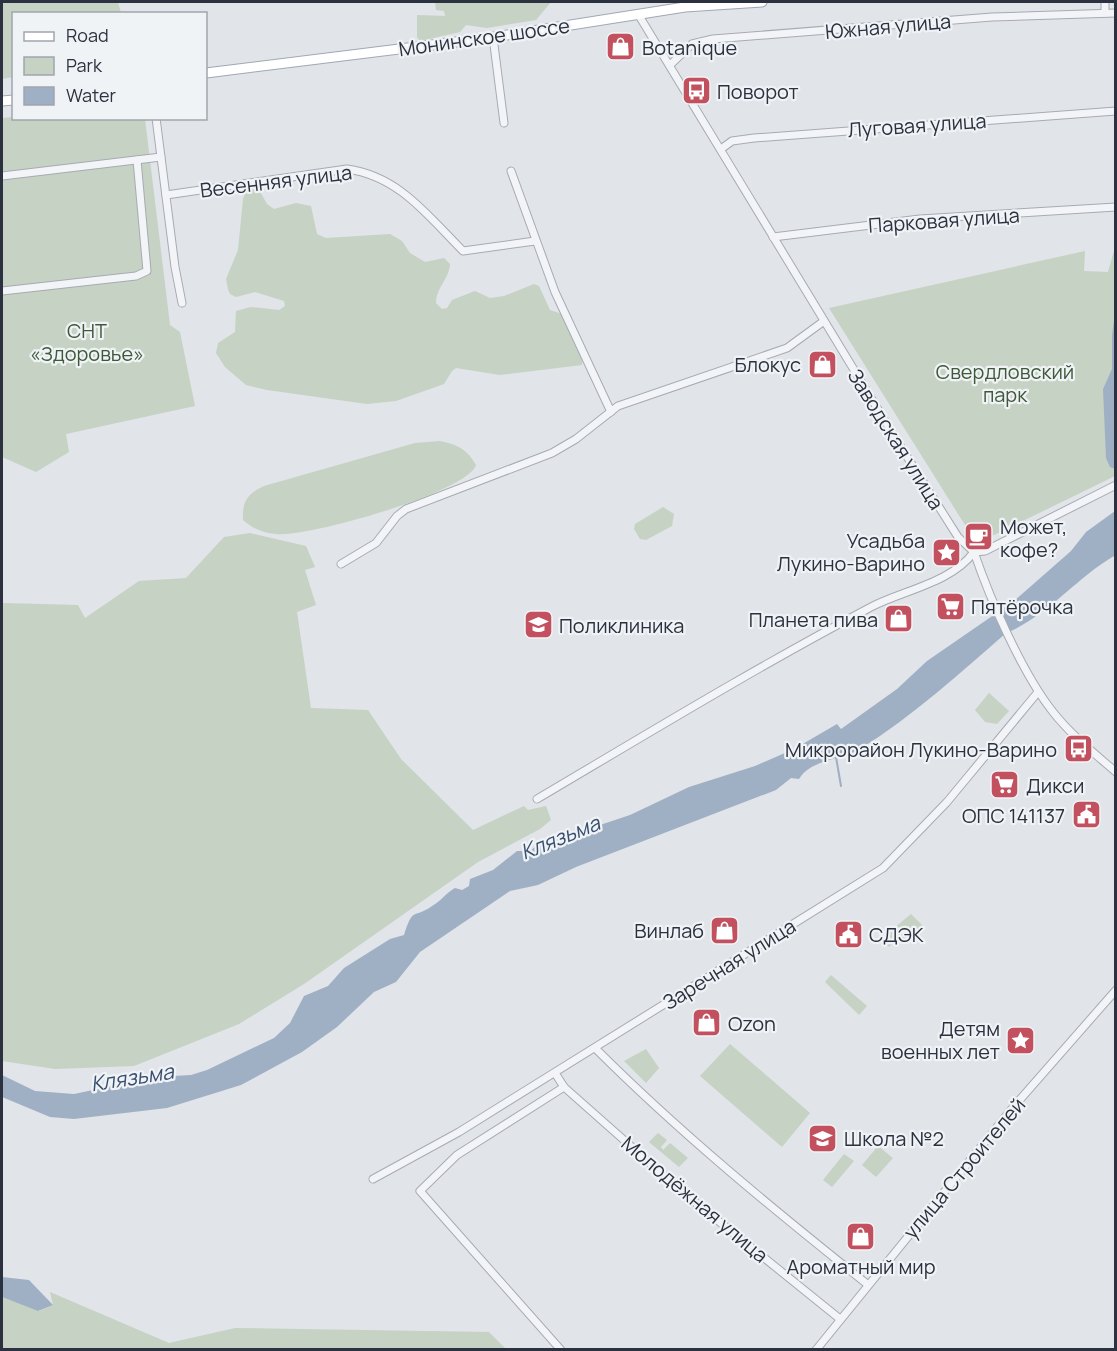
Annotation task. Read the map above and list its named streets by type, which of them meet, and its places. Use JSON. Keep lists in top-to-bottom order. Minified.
{"streets":{"main road":["Монинское шоссе"],"street":["Южная улица","Луговая улица","Весенняя улица","Парковая улица","Заводская улица","Заречная улица","улица Строителей","Молодёжная улица"]},"crossings":[["Южная улица","Заводская улица"],["Монинское шоссе","Заводская улица"],["Луговая улица","Заводская улица"],["Парковая улица","Заводская улица"],["Заречная улица","Молодёжная улица"],["улица Строителей","Молодёжная улица"]],"water":["Клязьма"],"parks":["СНТ «Здоровье»","Свердловский парк"],"places":{"shop":["Botanique","Блокус","Планета пива","Винлаб","Ozon","Ароматный мир"],"bus stop":["Поворот","Микрорайон Лукино-Варино"],"cafe":["Может, кофе?"],"place":["Усадьба Лукино-Варино","Детям военных лет"],"supermarket":["Пятёрочка","Дикси"],"school or university":["Поликлиника","Школа №2"],"public building":["ОПС 141137","СДЭК"]},"legend":["Road","Park","Water"]}
